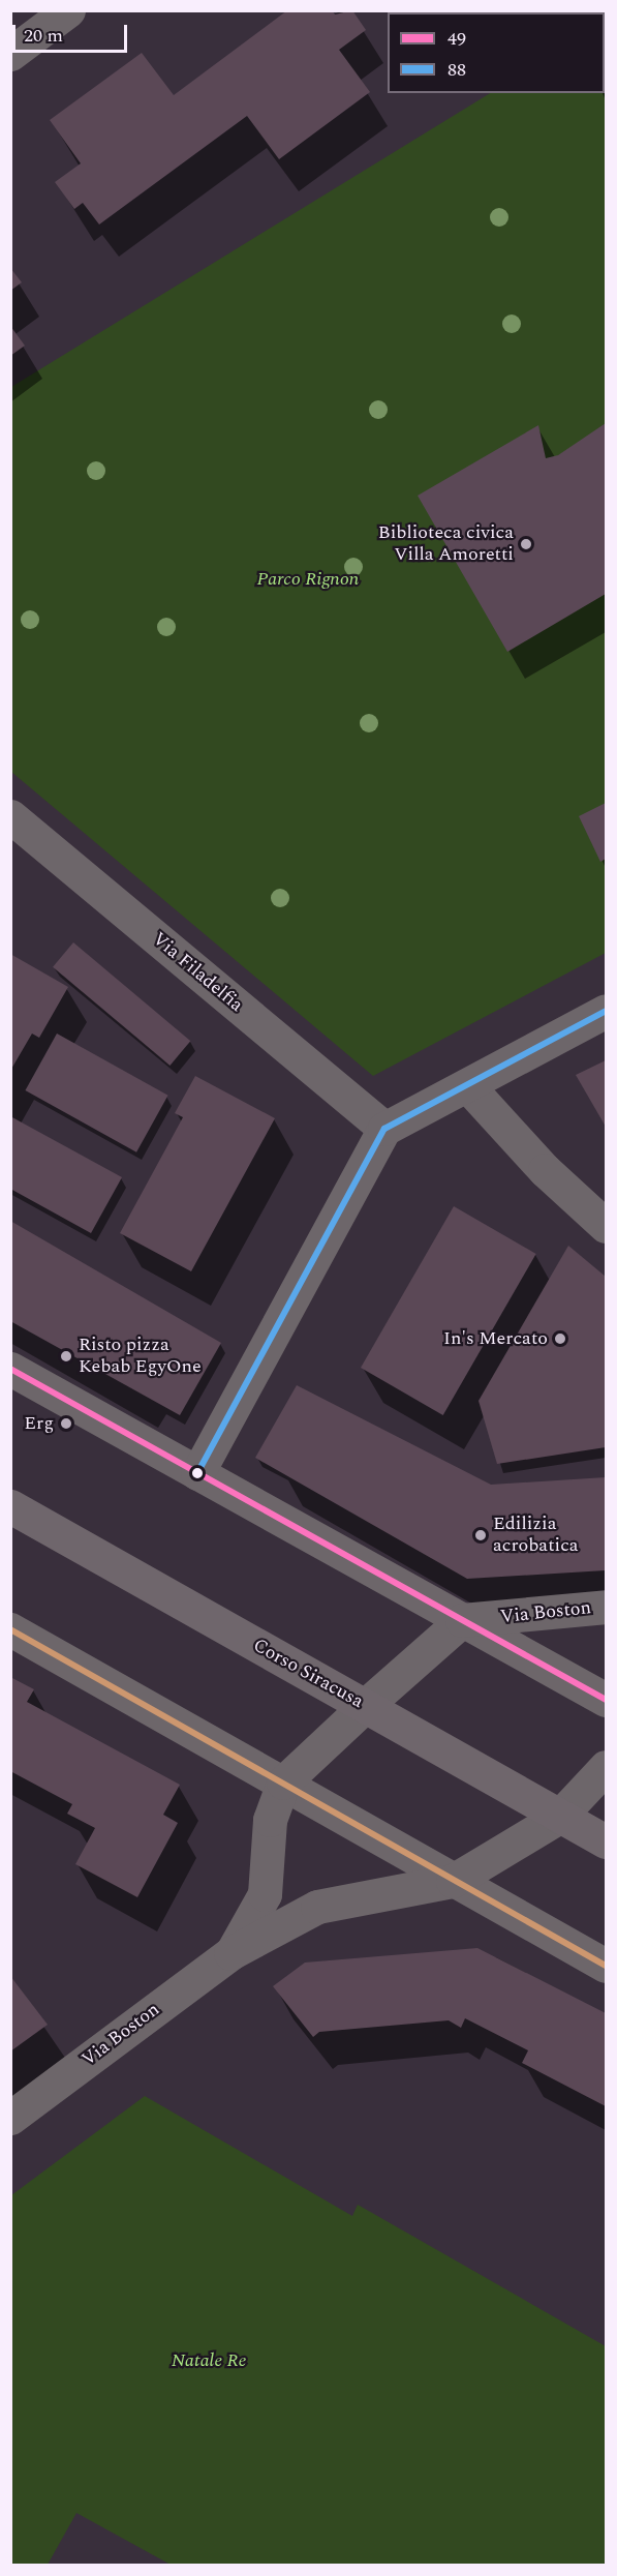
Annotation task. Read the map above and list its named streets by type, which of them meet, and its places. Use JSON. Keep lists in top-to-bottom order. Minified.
{"streets":{"main road":["Corso Siracusa"],"street":["Via Filadelfia","Via Boston"]},"crossings":[["Via Boston","Corso Siracusa"]],"parks":["Parco Rignon","Natale Re"],"places":["Biblioteca civica Villa Amoretti","In's Mercato","Risto pizza Kebab EgyOne","Erg","Edilizia acrobatica"],"lines":["transit line 88","transit line 49"],"legend":["49","88"],"scale_bar":"20 m"}
